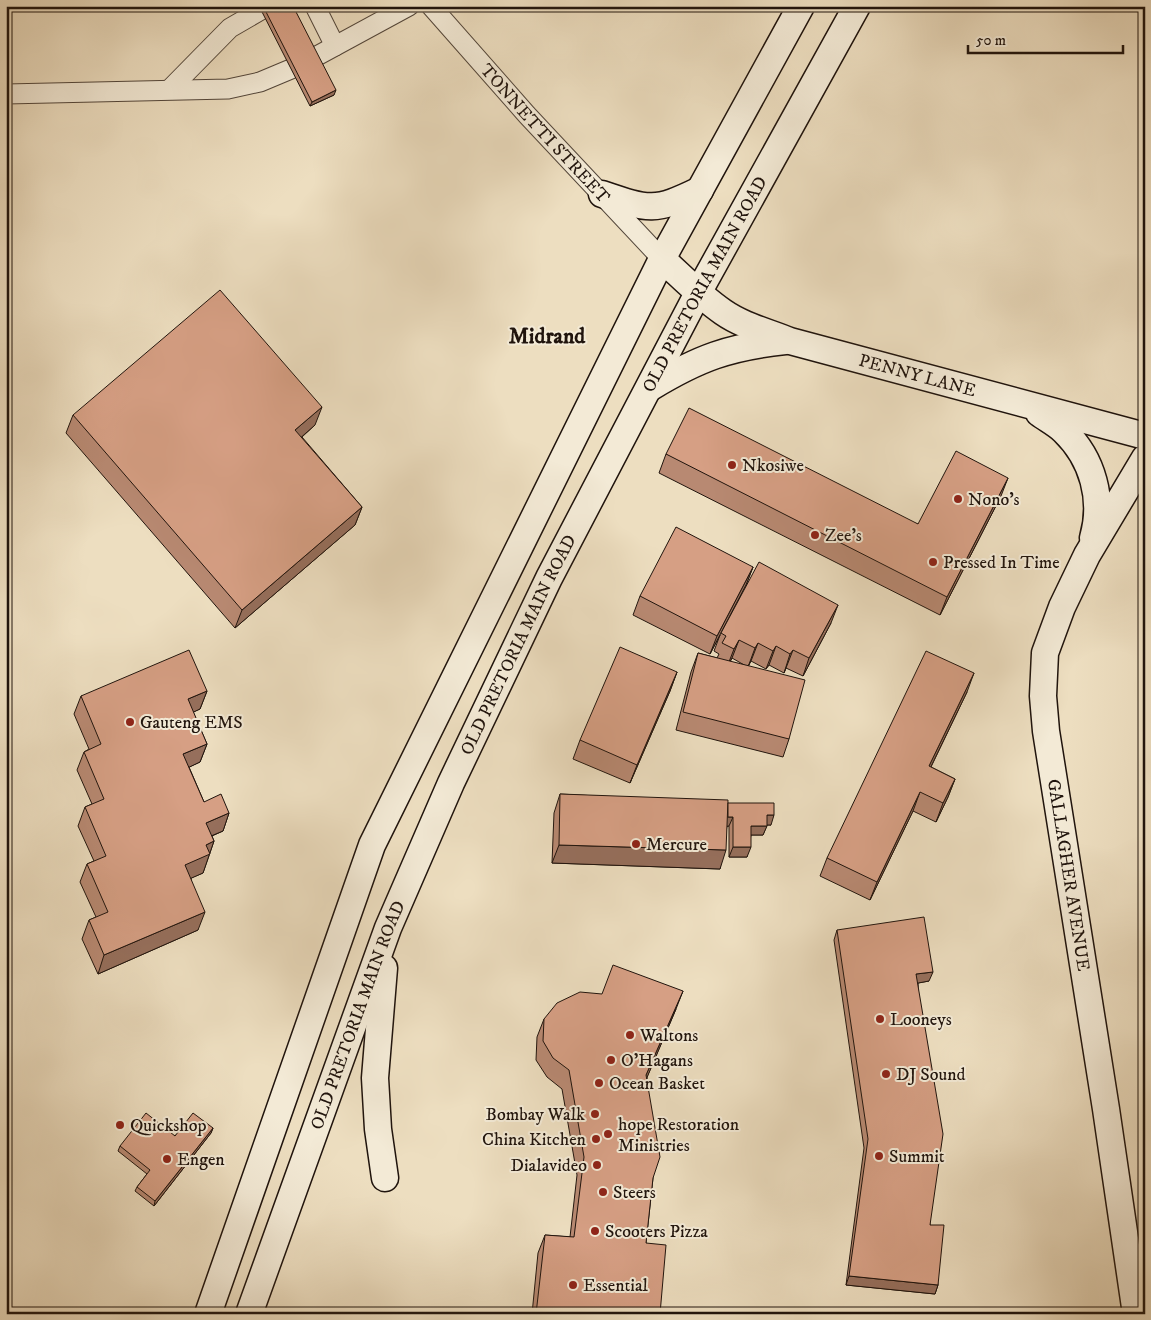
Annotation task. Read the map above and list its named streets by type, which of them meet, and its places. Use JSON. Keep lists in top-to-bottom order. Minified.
{"streets":{"main road":["OLD PRETORIA MAIN ROAD","PENNY LANE","GALLAGHER AVENUE"],"street":["TONNETTI STREET"]},"crossings":[["TONNETTI STREET","PENNY LANE"],["OLD PRETORIA MAIN ROAD","PENNY LANE"]],"districts":["Midrand"],"places":["Nkosiwe","Nono's","Zee's","Pressed In Time","Gauteng EMS","Mercure","Looneys","Waltons","O'Hagans","DJ Sound","Ocean Basket","Bombay Walk","Quickshop","hope Restoration Ministries","China Kitchen","Summit","Engen","Dialavideo","Steers","Scooters Pizza","Essential"],"scale_bar":"50 m"}
